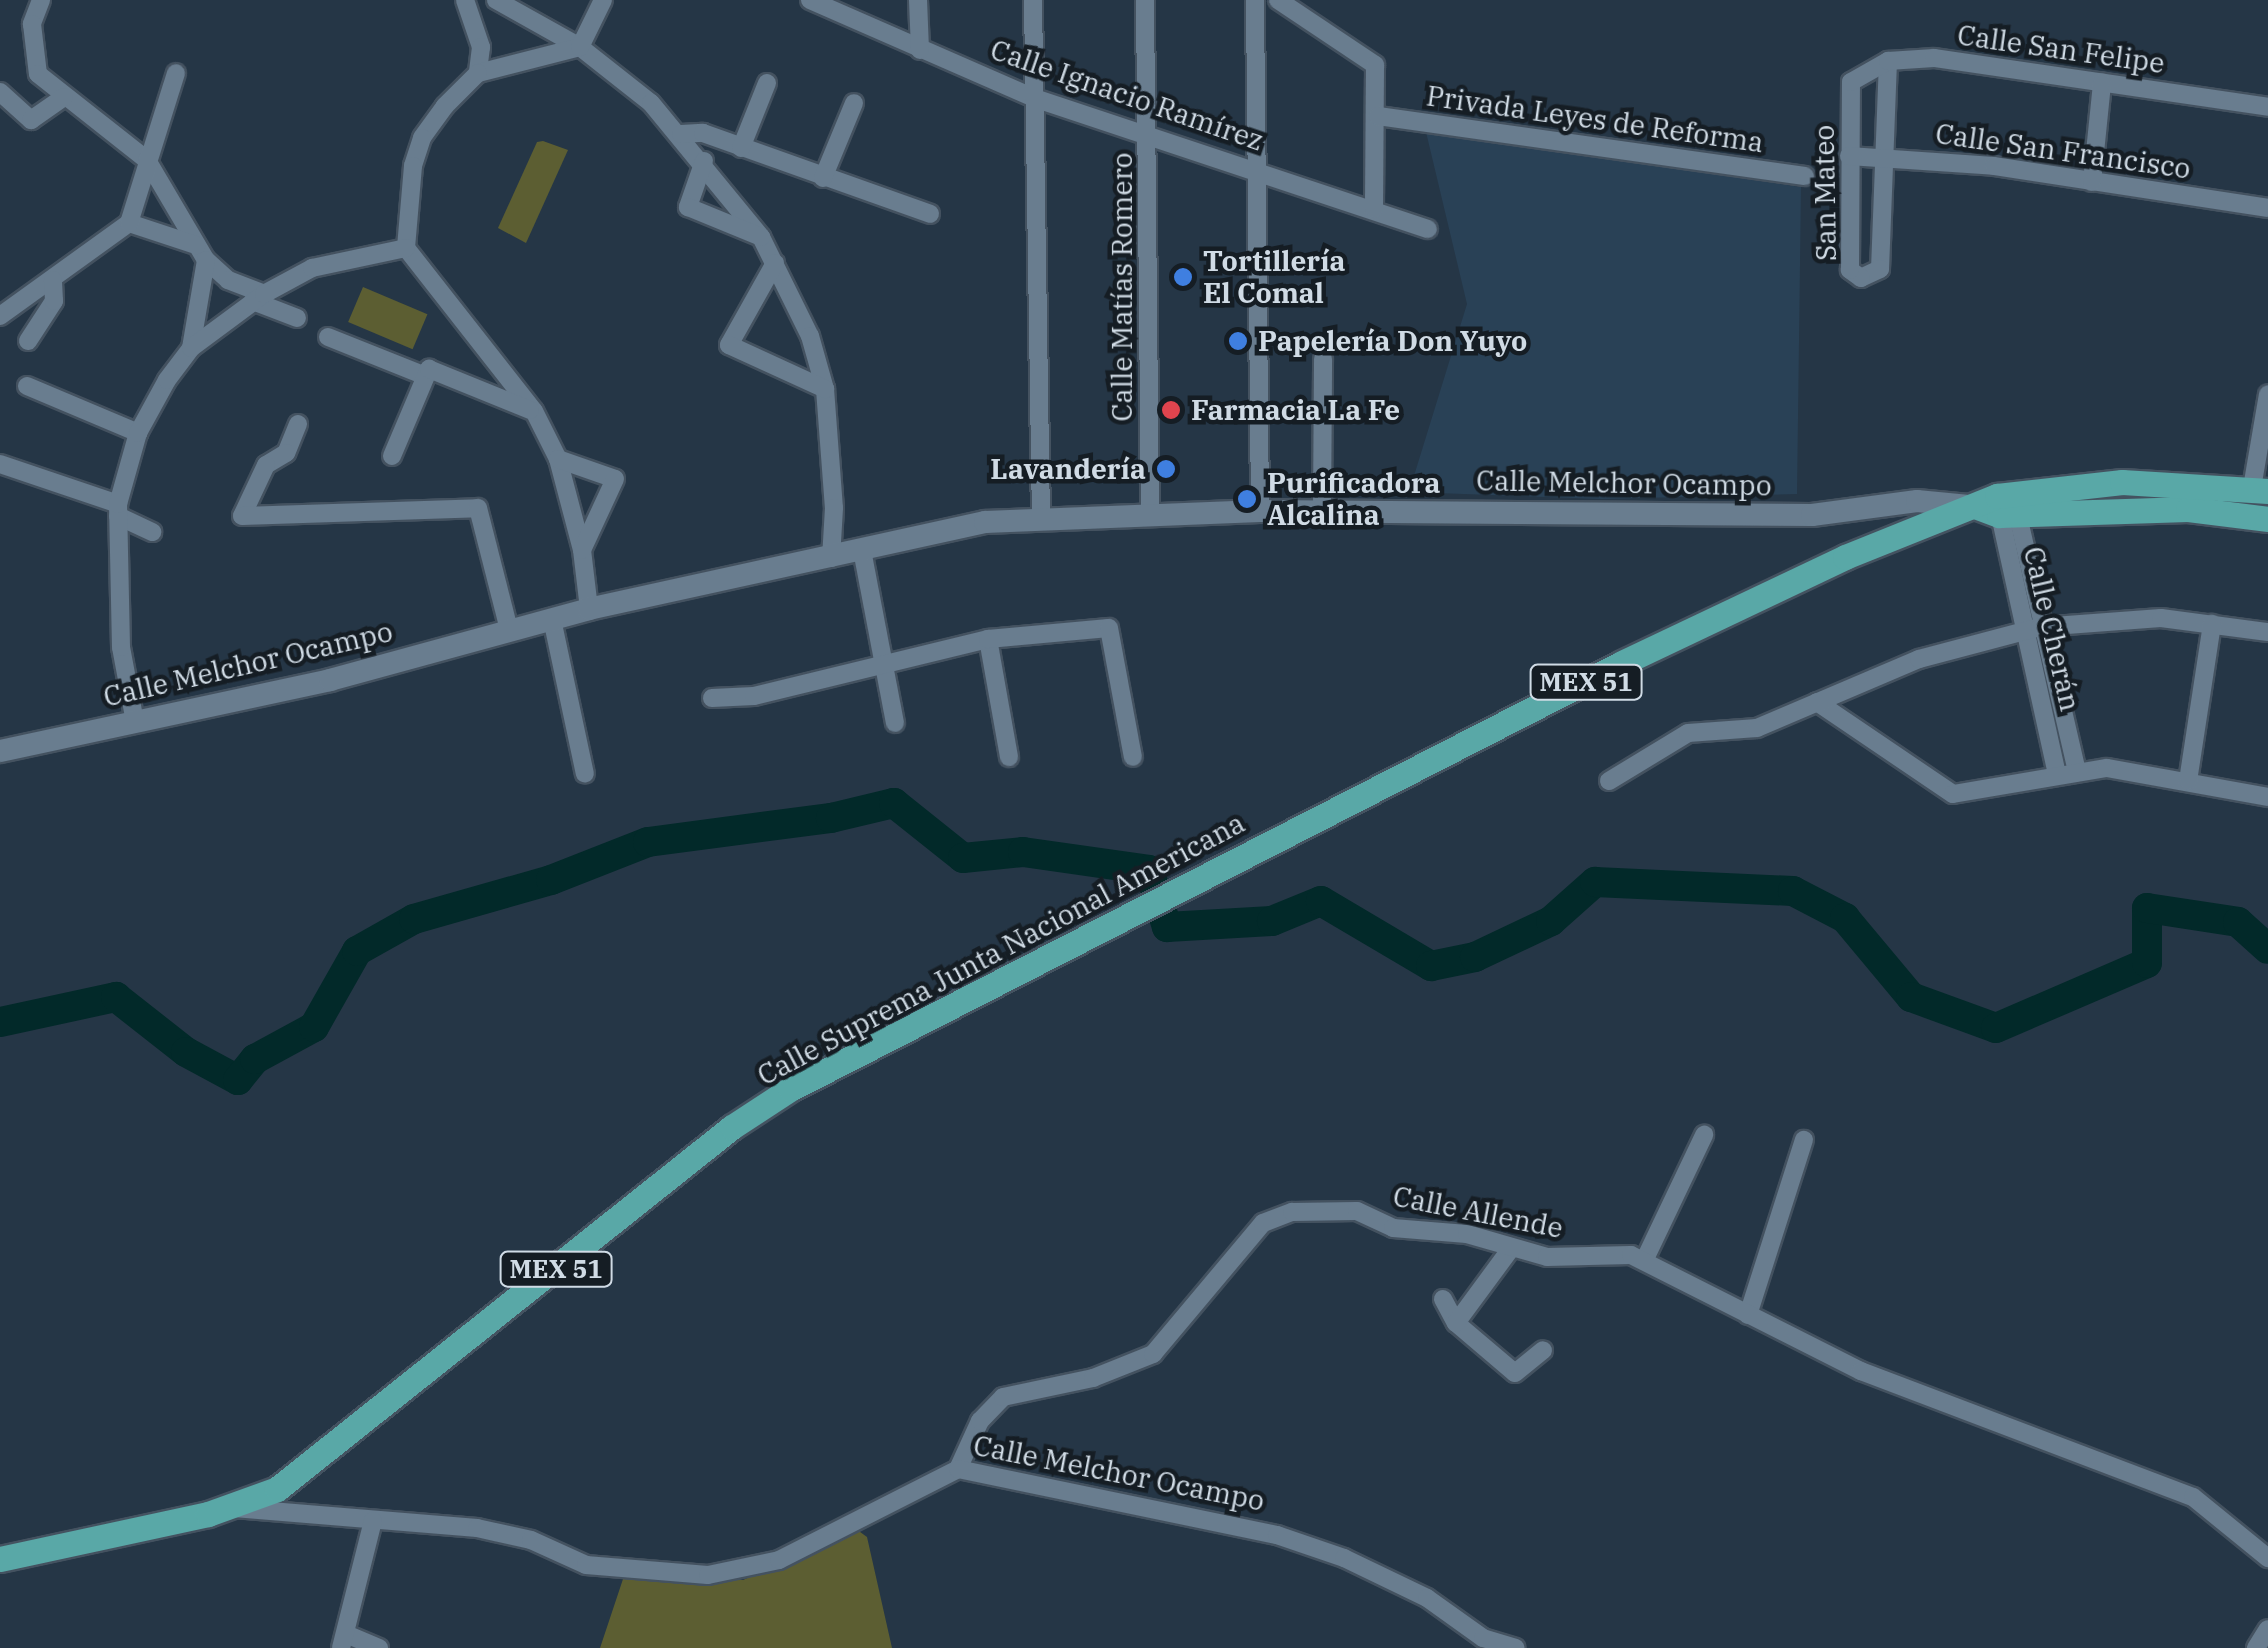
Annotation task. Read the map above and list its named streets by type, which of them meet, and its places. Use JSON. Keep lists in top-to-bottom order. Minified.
{"streets":{"main road":["MEX 51","Calle Suprema Junta Nacional Americana"],"street":["Calle San Felipe","Calle Ignacio Ramírez","Privada Leyes de Reforma","Calle San Francisco","San Mateo","Calle Matías Romero","Calle Melchor Ocampo","Calle Cherán","Calle Allende"]},"crossings":[["Calle San Felipe","San Mateo"],["Calle Ignacio Ramírez","Calle Matías Romero"],["Calle San Francisco","San Mateo"],["Calle Matías Romero","Calle Melchor Ocampo"],["Calle Melchor Ocampo","Calle Cherán"],["Calle Melchor Ocampo","Calle Suprema Junta Nacional Americana"],["Calle Melchor Ocampo","Calle Allende"],["Calle Cherán","Calle Suprema Junta Nacional Americana"]],"places":["Tortillería El Comal","Papelería Don Yuyo","Farmacia La Fe","Lavandería","Purificadora Alcalina"]}
